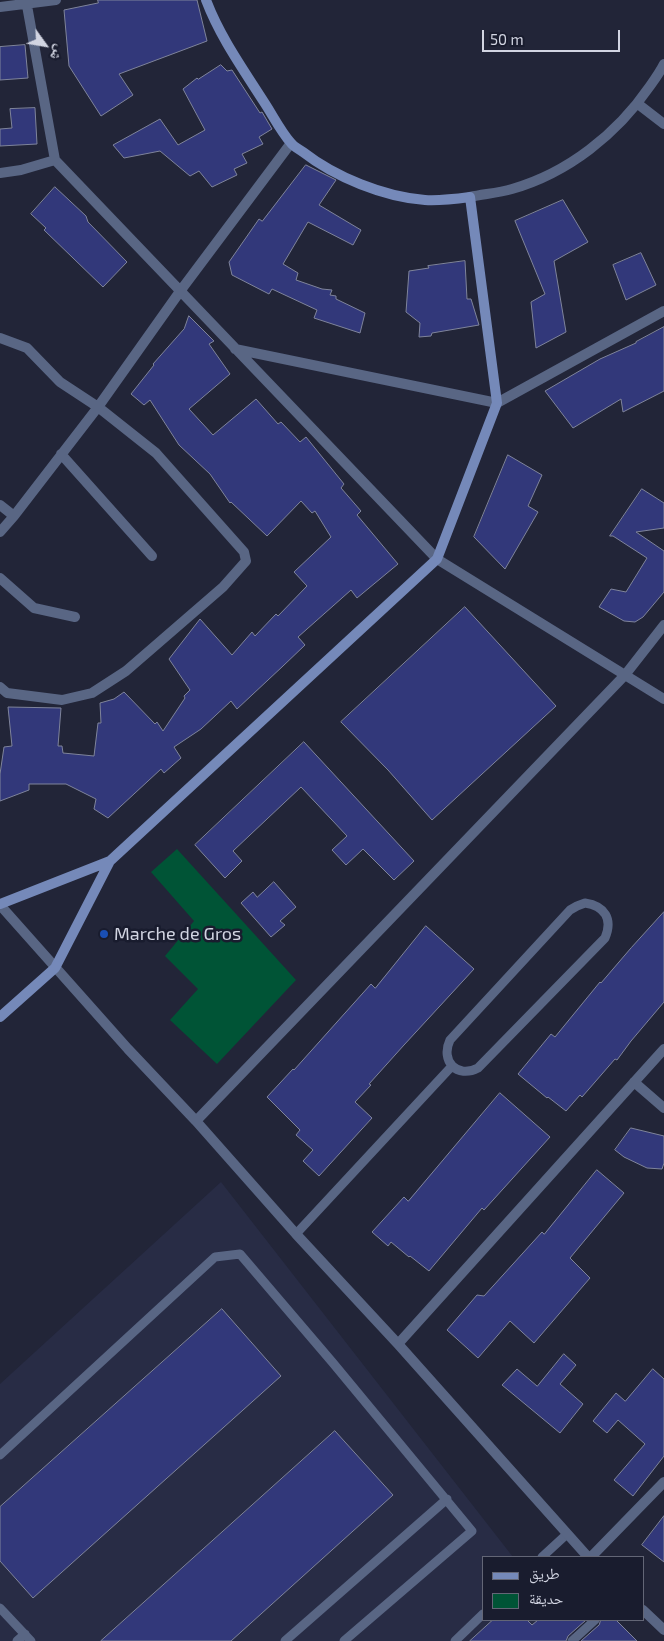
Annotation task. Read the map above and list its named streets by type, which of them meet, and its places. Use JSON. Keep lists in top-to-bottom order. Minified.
{"places":["Marche de Gros"],"legend":["طريق","حديقة"],"scale_bar":"50 m","north":"bottom right"}
